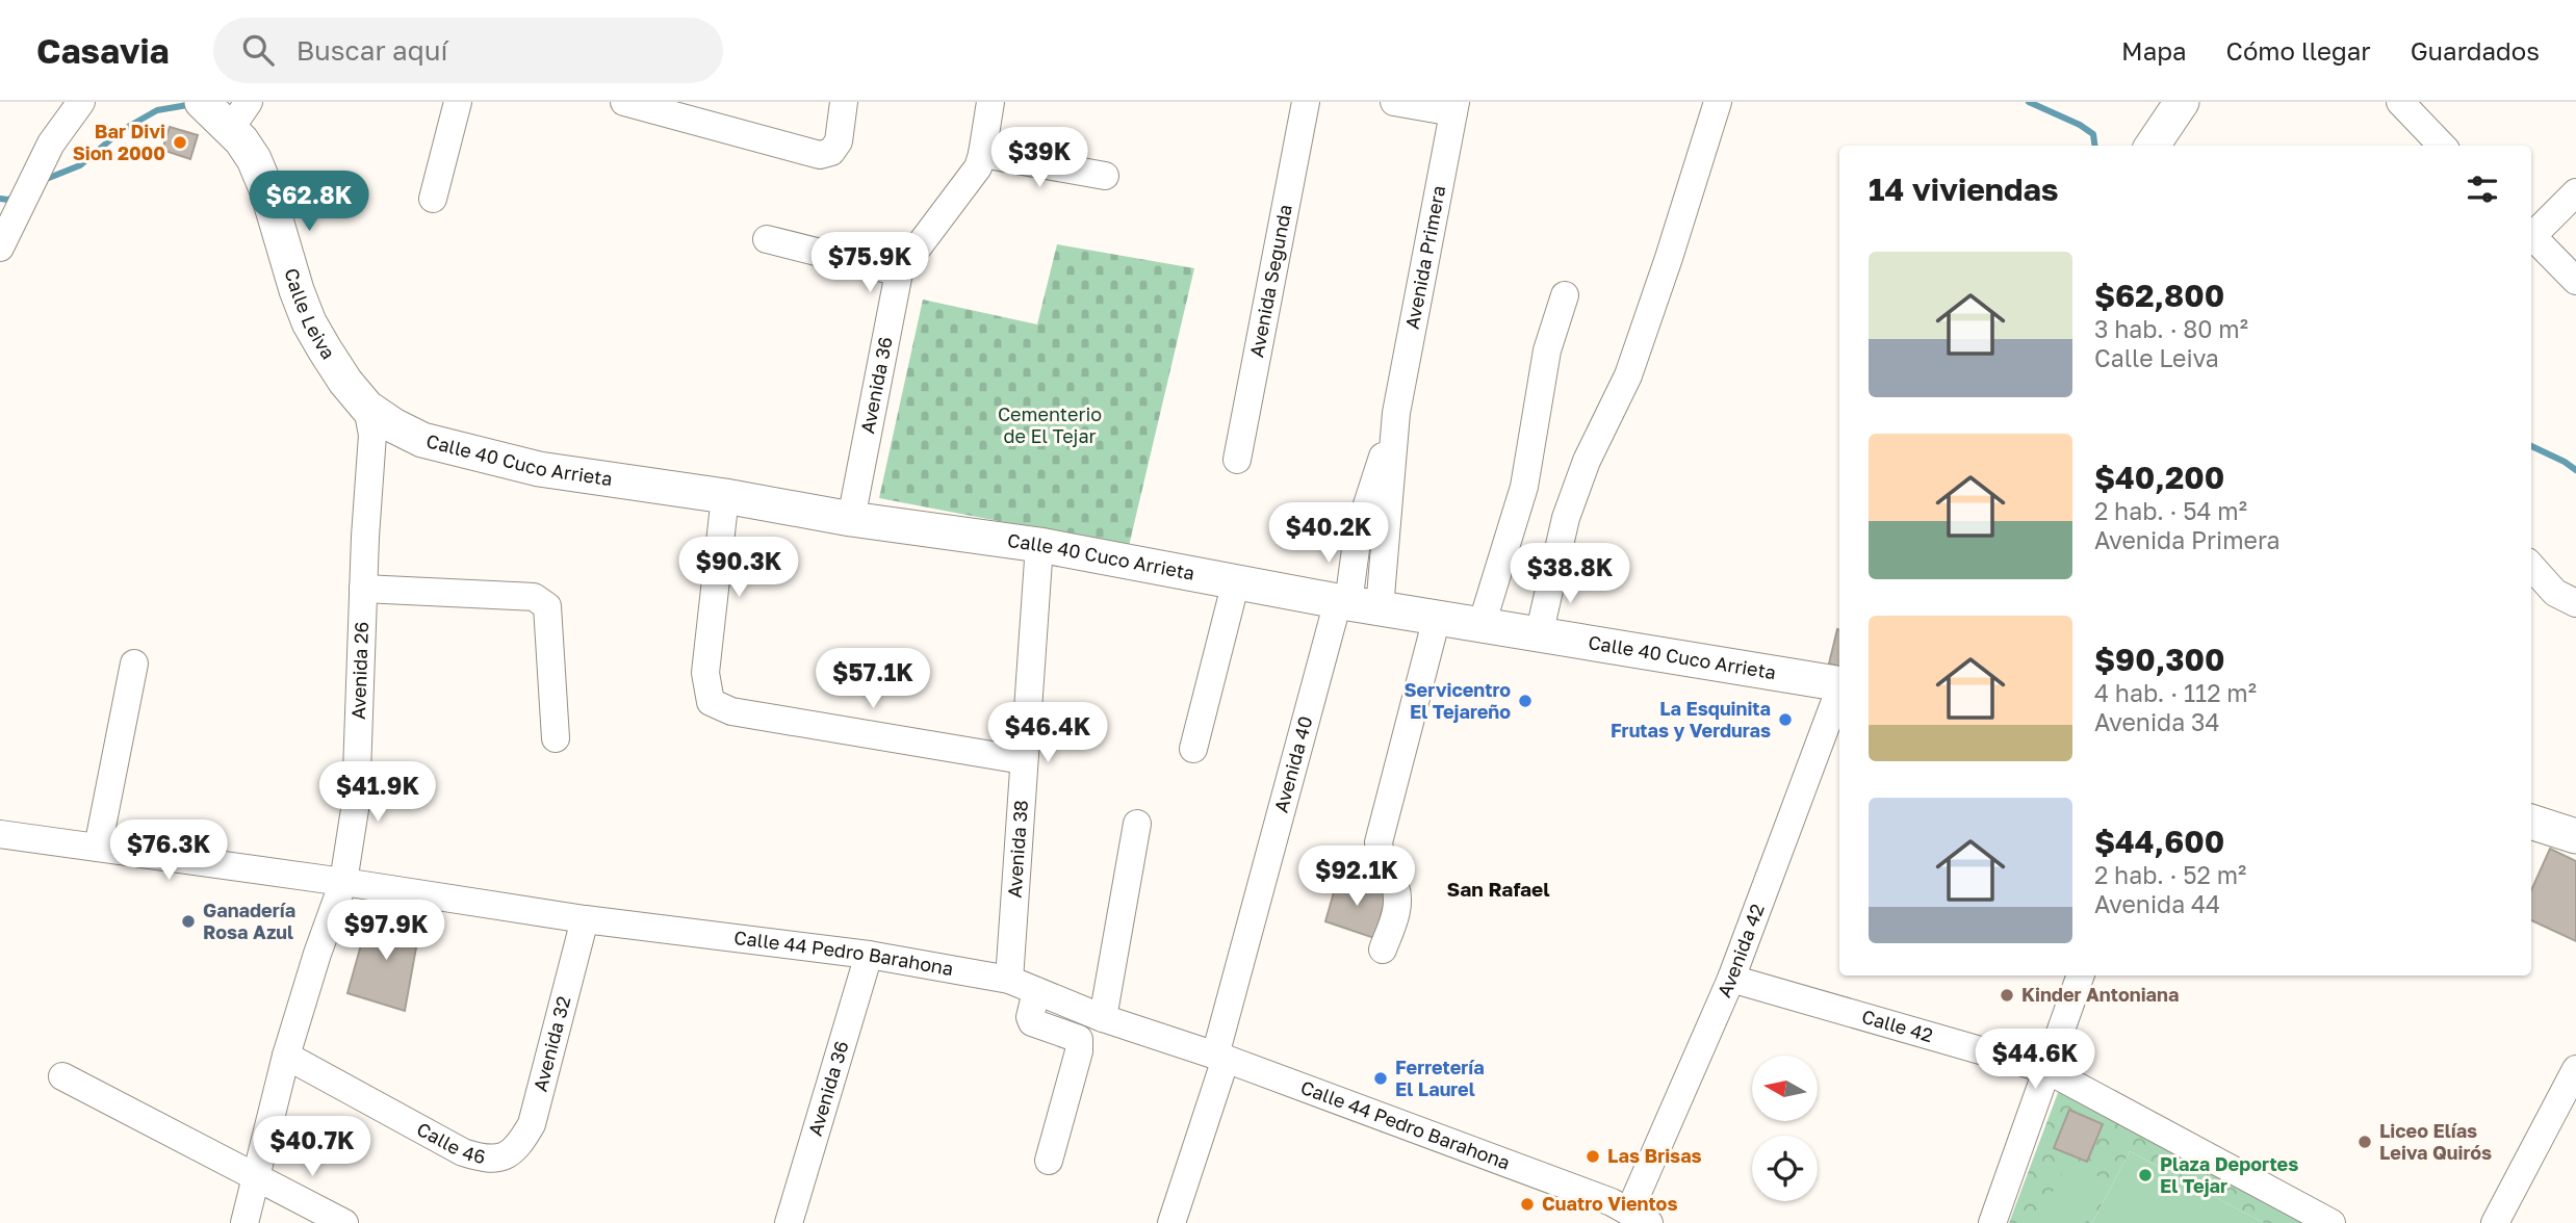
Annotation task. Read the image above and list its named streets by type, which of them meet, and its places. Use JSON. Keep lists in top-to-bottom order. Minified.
{"streets":{"main road":["Calle Leiva","Calle 40 Cuco Arrieta"],"street":["Avenida Primera","Avenida Segunda","Avenida 36","Avenida 26","Avenida 40","Avenida 38","Avenida 42","Calle 44 Pedro Barahona","Calle 42","Avenida 32","Calle 46"]},"crossings":[["Avenida Primera","Calle 40 Cuco Arrieta"],["Avenida Primera","Avenida 40"],["Calle Leiva","Calle 40 Cuco Arrieta"],["Calle Leiva","Avenida 26"],["Avenida 36","Calle 40 Cuco Arrieta"],["Avenida 36","Calle 44 Pedro Barahona"],["Calle 40 Cuco Arrieta","Avenida 26"],["Calle 40 Cuco Arrieta","Avenida 40"],["Calle 40 Cuco Arrieta","Avenida 38"],["Avenida 26","Calle 44 Pedro Barahona"],["Avenida 26","Calle 46"],["Avenida 40","Calle 44 Pedro Barahona"],["Avenida 38","Calle 44 Pedro Barahona"],["Avenida 42","Calle 44 Pedro Barahona"],["Avenida 42","Calle 42"],["Calle 44 Pedro Barahona","Avenida 32"],["Avenida 32","Calle 46"]],"districts":["San Rafael"],"parks":["Cementerio de El Tejar"],"places":["Bar Divi Sion 2000","Servicentro El Tejareño","La Esquinita Frutas y Verduras","Ganadería Rosa Azul","Kinder Antoniana","Ferretería El Laurel","Liceo Elías Leiva Quirós","Las Brisas","Plaza Deportes El Tejar","Cuatro Vientos"],"north":"left","page":{"header":"Casavia","search":"Buscar aquí","nav":["Mapa","Cómo llegar","Guardados"],"price":["$39K","$62.8K","$75.9K","$40.2K","$90.3K","$38.8K","$57.1K","$46.4K","$41.9K","$76.3K","$92.1K","$97.9K","$44.6K","$40.7K"],"heading":"14 viviendas","list":[{"name":"$62,800","note":"3 hab. · 80 m² · Calle Leiva"},{"name":"$40,200","note":"2 hab. · 54 m² · Avenida Primera"},{"name":"$90,300","note":"4 hab. · 112 m² · Avenida 34"},{"name":"$44,600","note":"2 hab. · 52 m² · Avenida 44"}]}}
